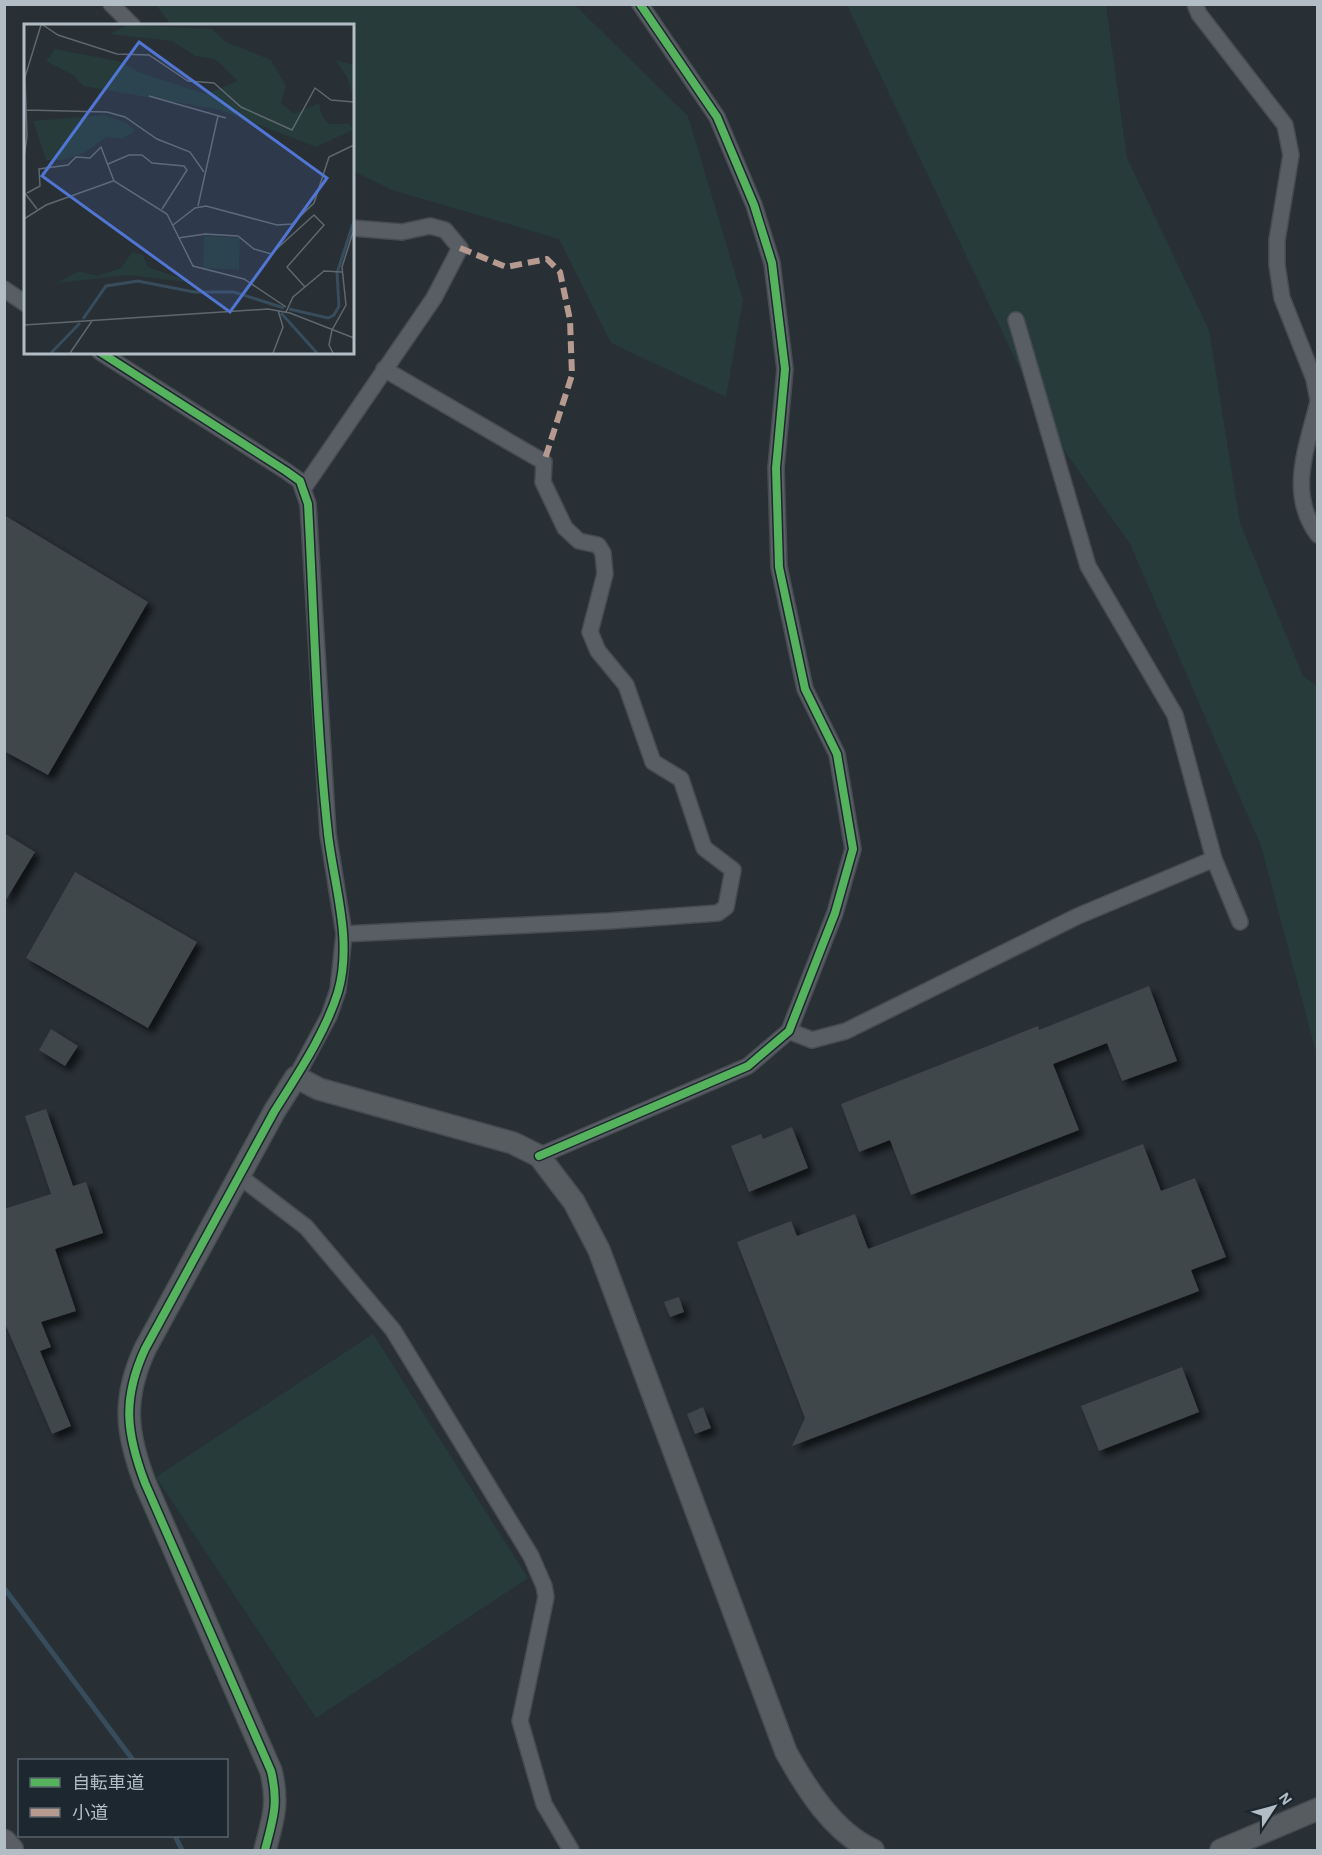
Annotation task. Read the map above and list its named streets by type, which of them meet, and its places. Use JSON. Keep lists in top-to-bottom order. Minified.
{"legend":["自転車道","小道"],"north":"top right"}
